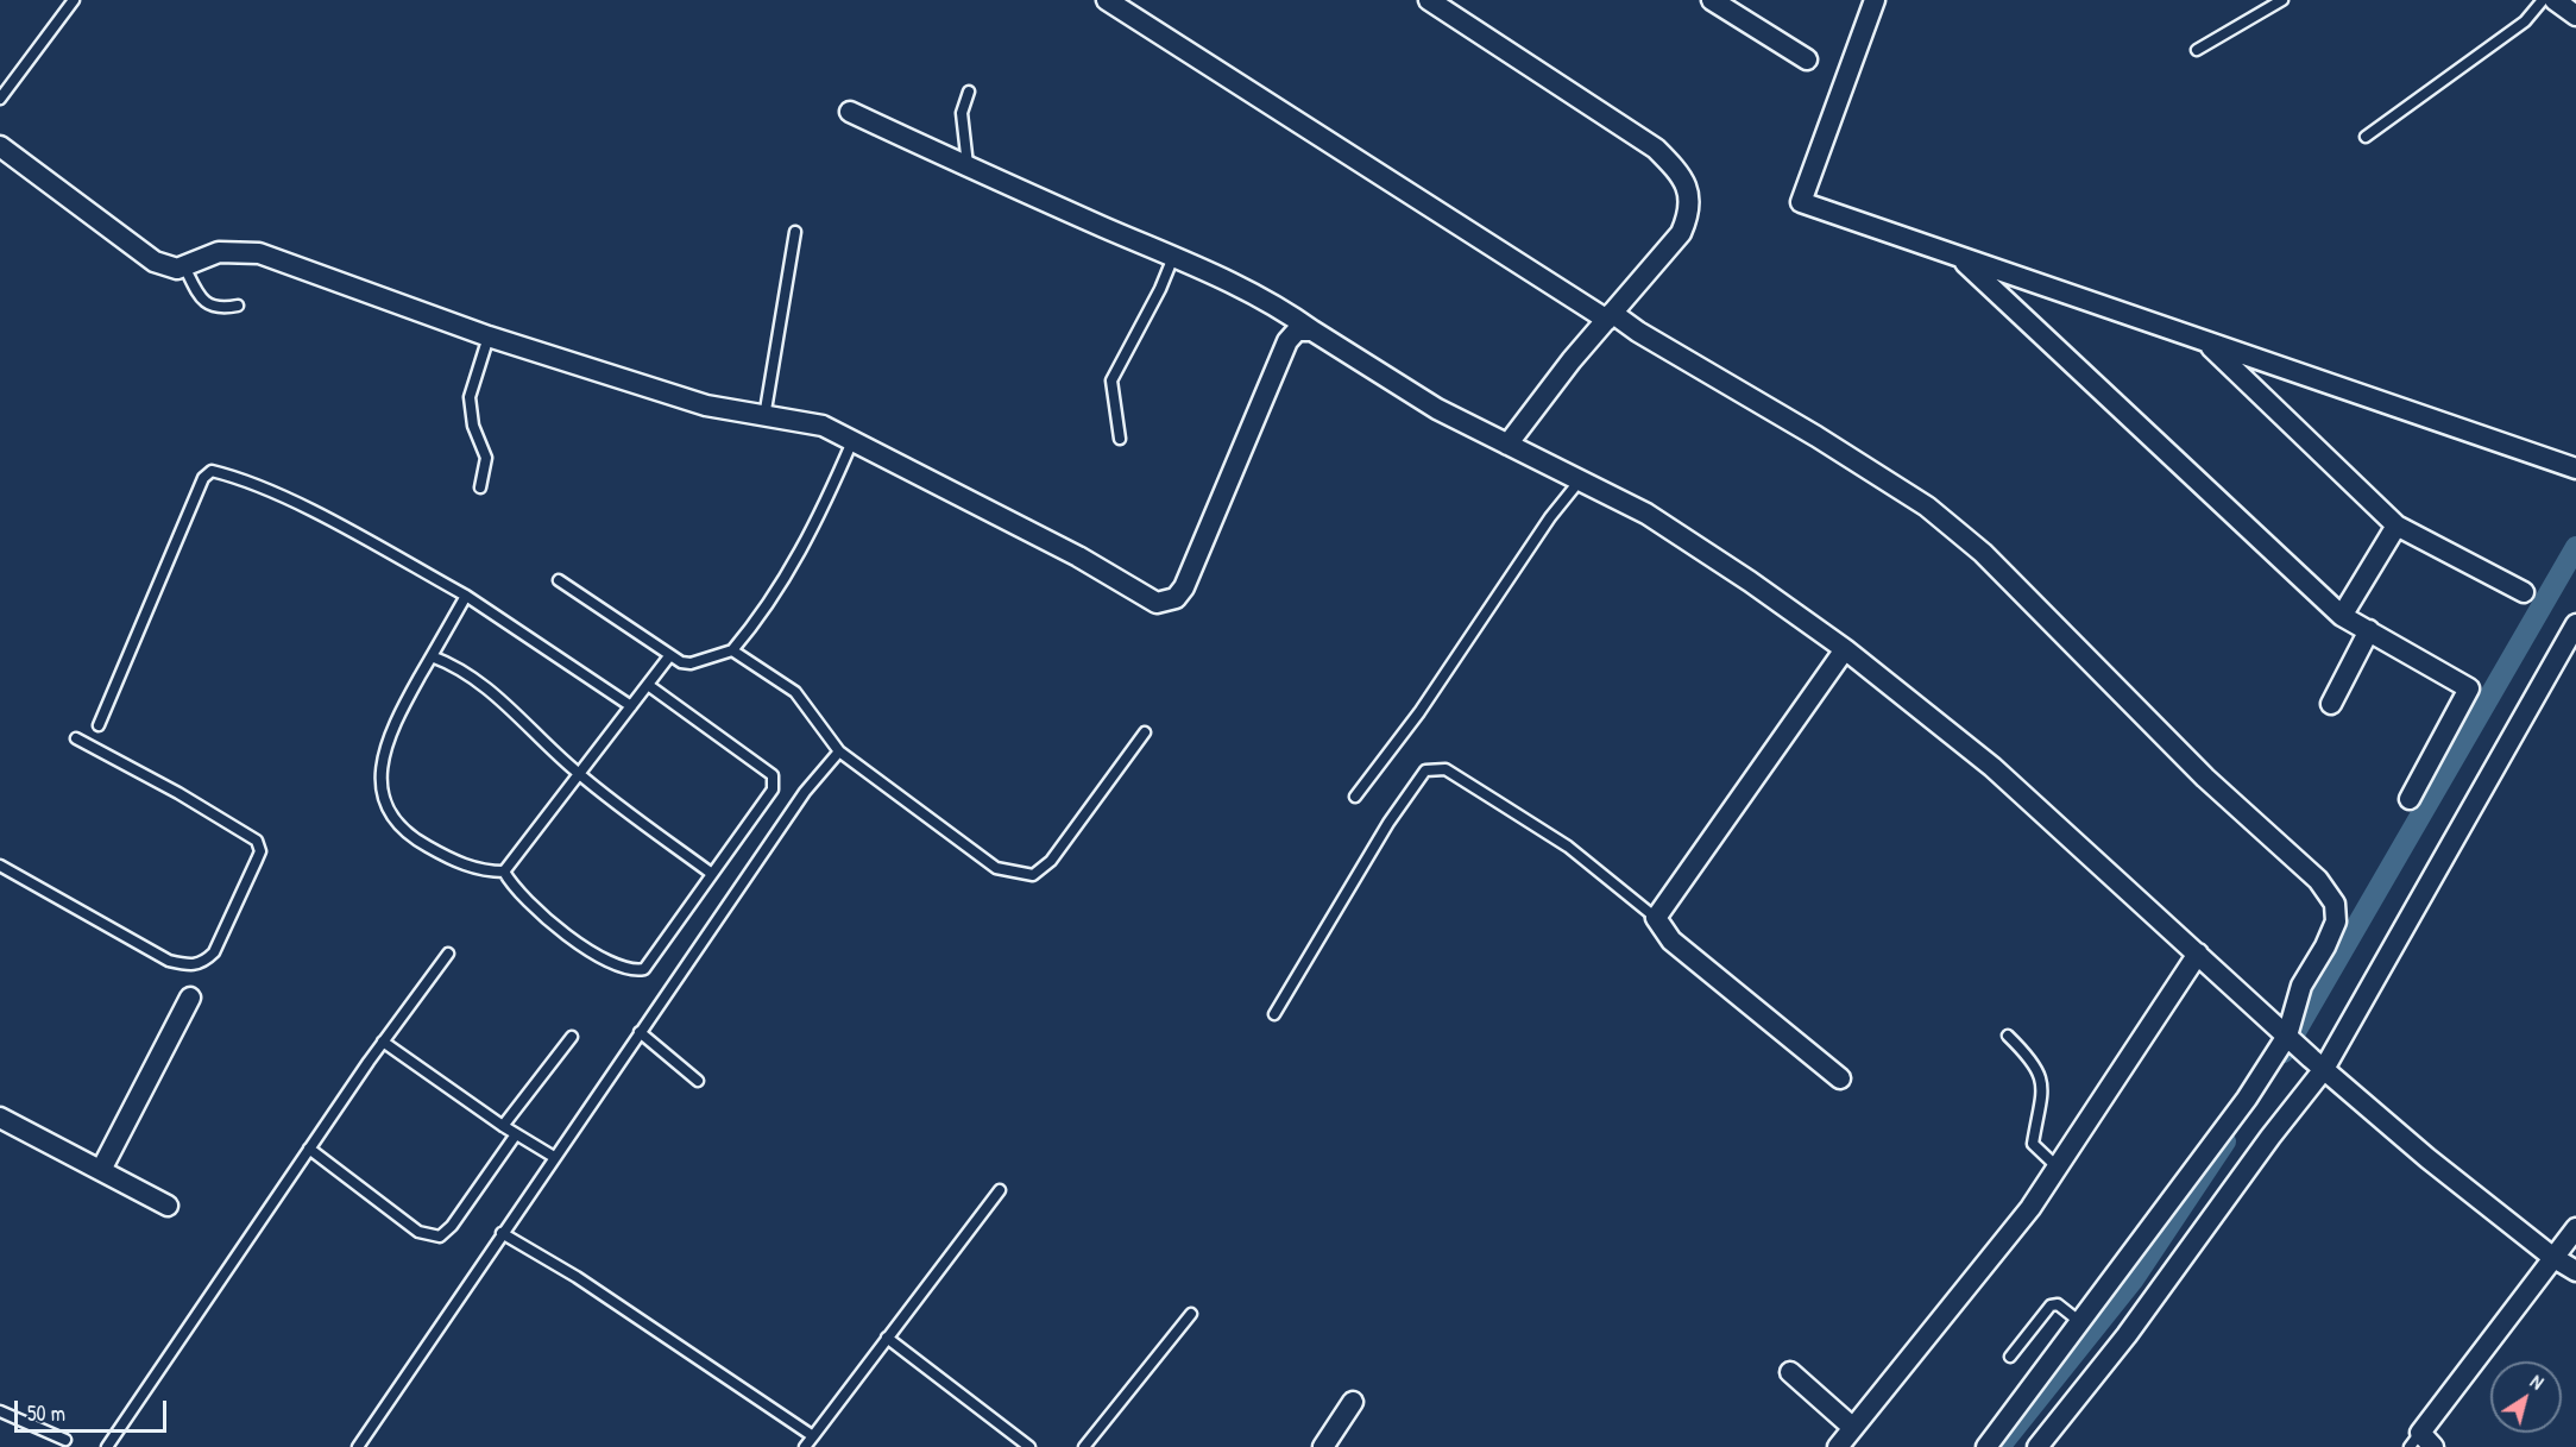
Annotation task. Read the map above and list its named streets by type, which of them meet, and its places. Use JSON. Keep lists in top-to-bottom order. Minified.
{"scale_bar":"50 m","north":"top right"}
